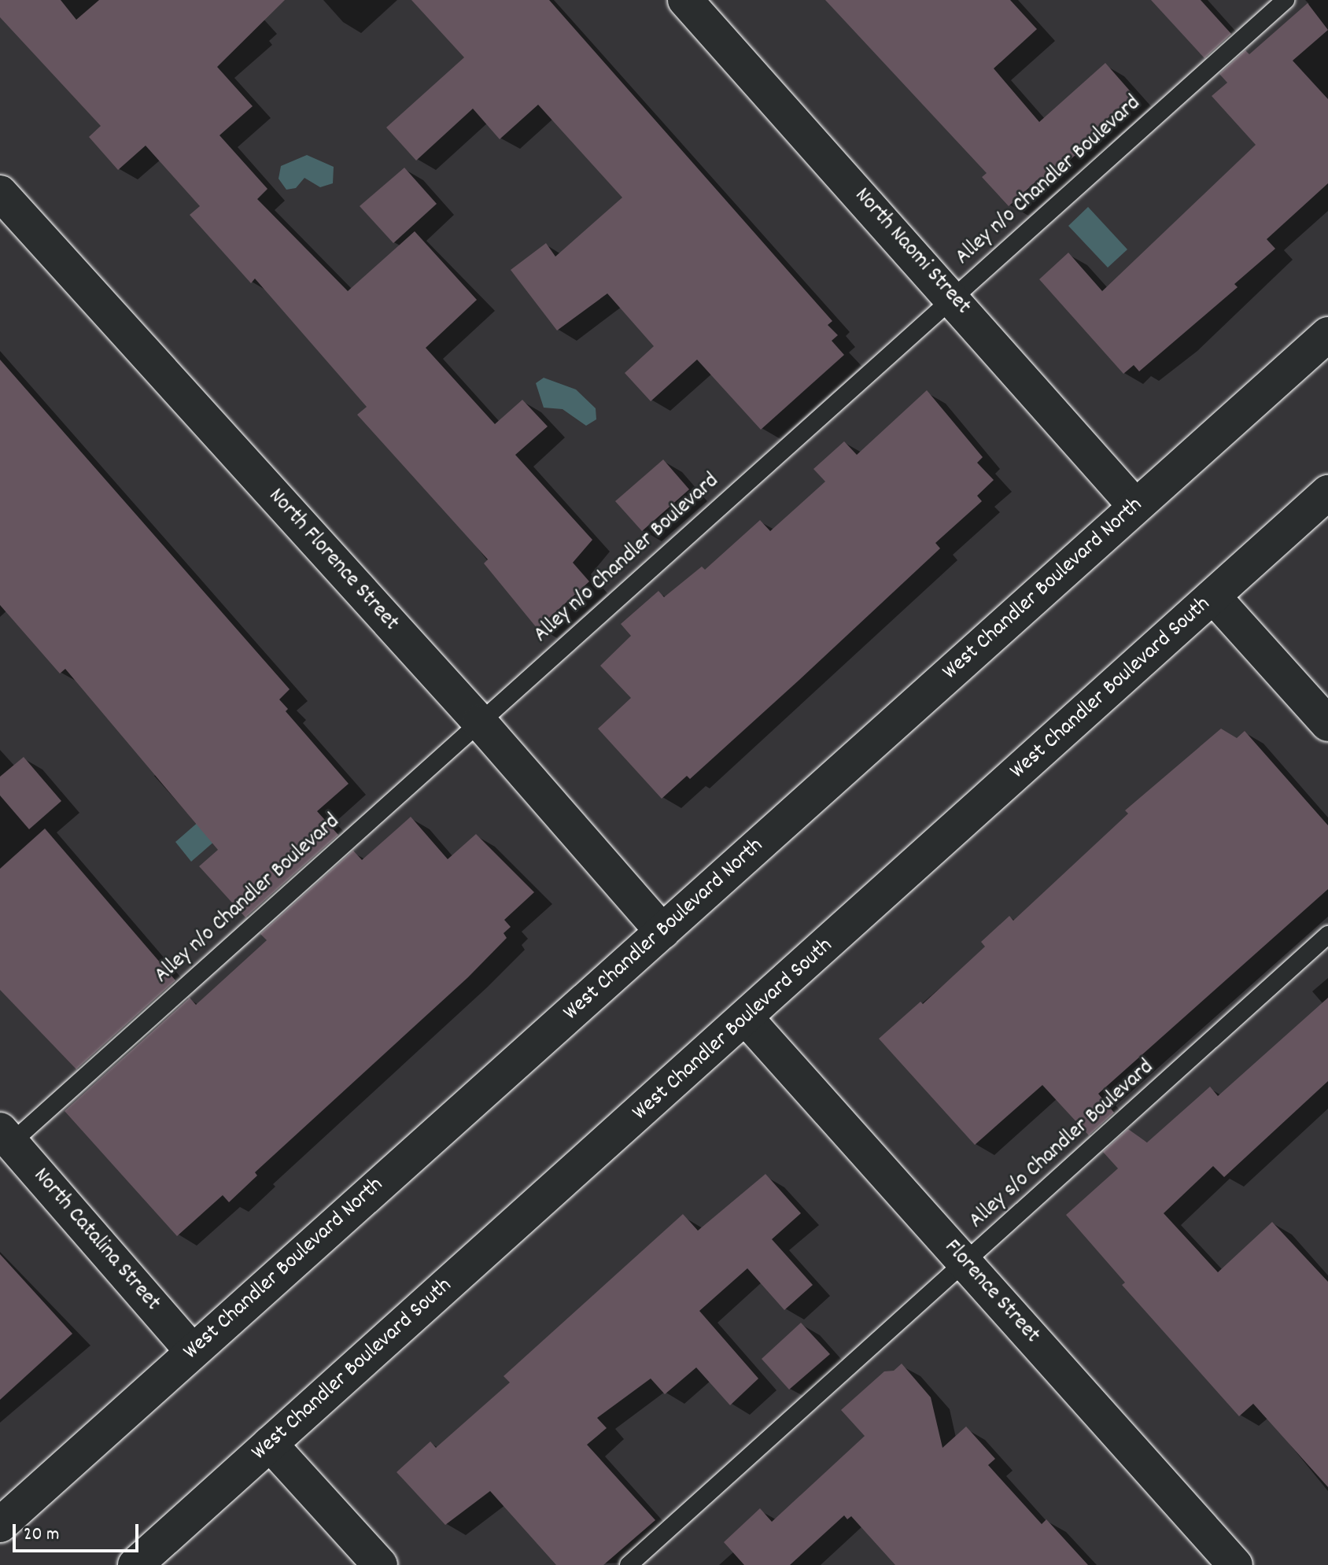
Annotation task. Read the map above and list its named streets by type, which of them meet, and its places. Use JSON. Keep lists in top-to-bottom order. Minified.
{"streets":{"main road":["North Naomi Street","North Florence Street","West Chandler Boulevard North","West Chandler Boulevard South","North Catalina Street","Florence Street"],"lane":["Alley n/o Chandler Boulevard","Alley s/o Chandler Boulevard"]},"crossings":[["Alley n/o Chandler Boulevard","North Naomi Street"],["Alley n/o Chandler Boulevard","North Florence Street"],["Alley n/o Chandler Boulevard","North Catalina Street"],["North Naomi Street","West Chandler Boulevard North"],["North Florence Street","West Chandler Boulevard North"],["West Chandler Boulevard North","North Catalina Street"],["West Chandler Boulevard South","Florence Street"],["Alley s/o Chandler Boulevard","Florence Street"]],"scale_bar":"20 m"}
